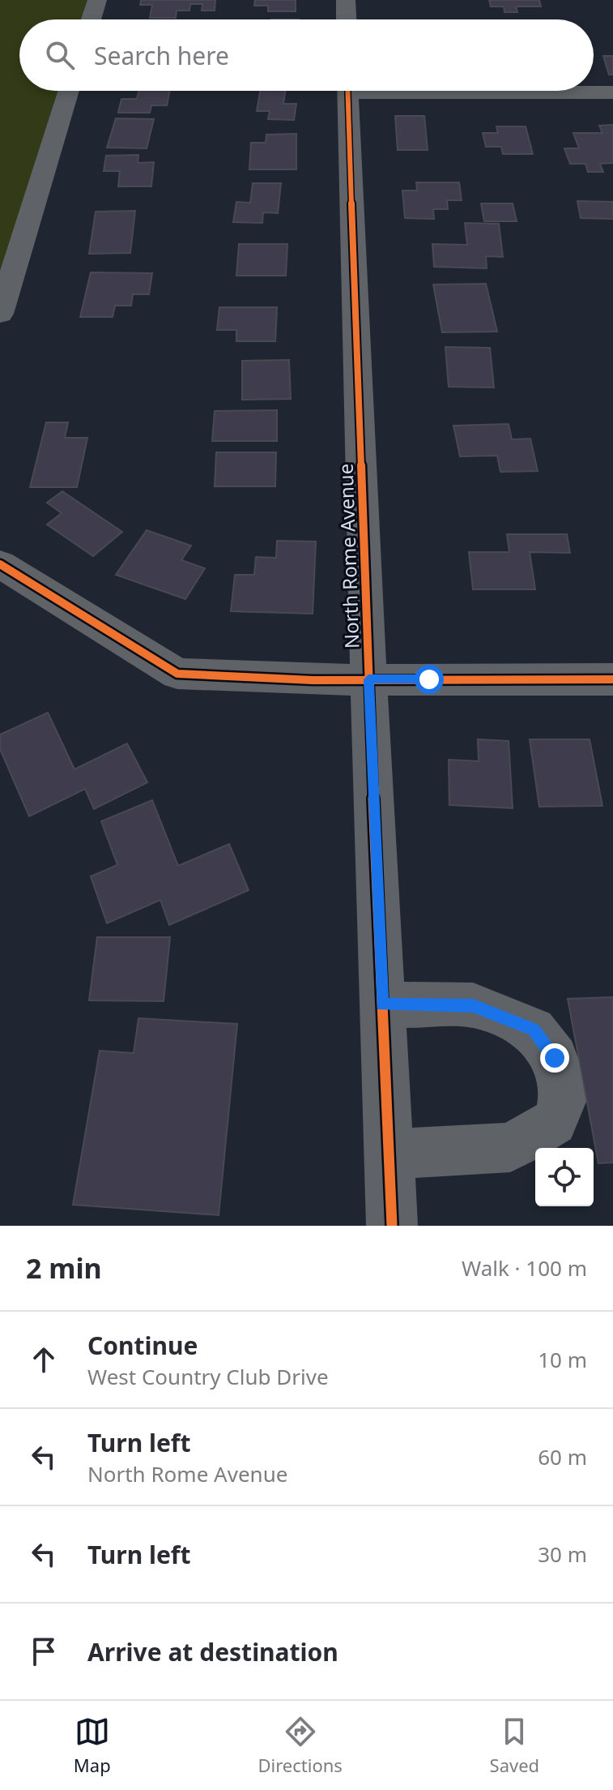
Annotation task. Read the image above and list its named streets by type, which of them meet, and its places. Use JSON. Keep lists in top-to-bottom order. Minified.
{"streets":{"street":["North Rome Avenue"]},"page":{"search":"Search here","heading":["2 min","Walk · 100 m"],"list":[["Continue","West Country Club Drive","10 m"],["Turn left","North Rome Avenue","60 m"],["Turn left","30 m"],"Arrive at destination"],"nav":["Map","Directions","Saved"]}}
